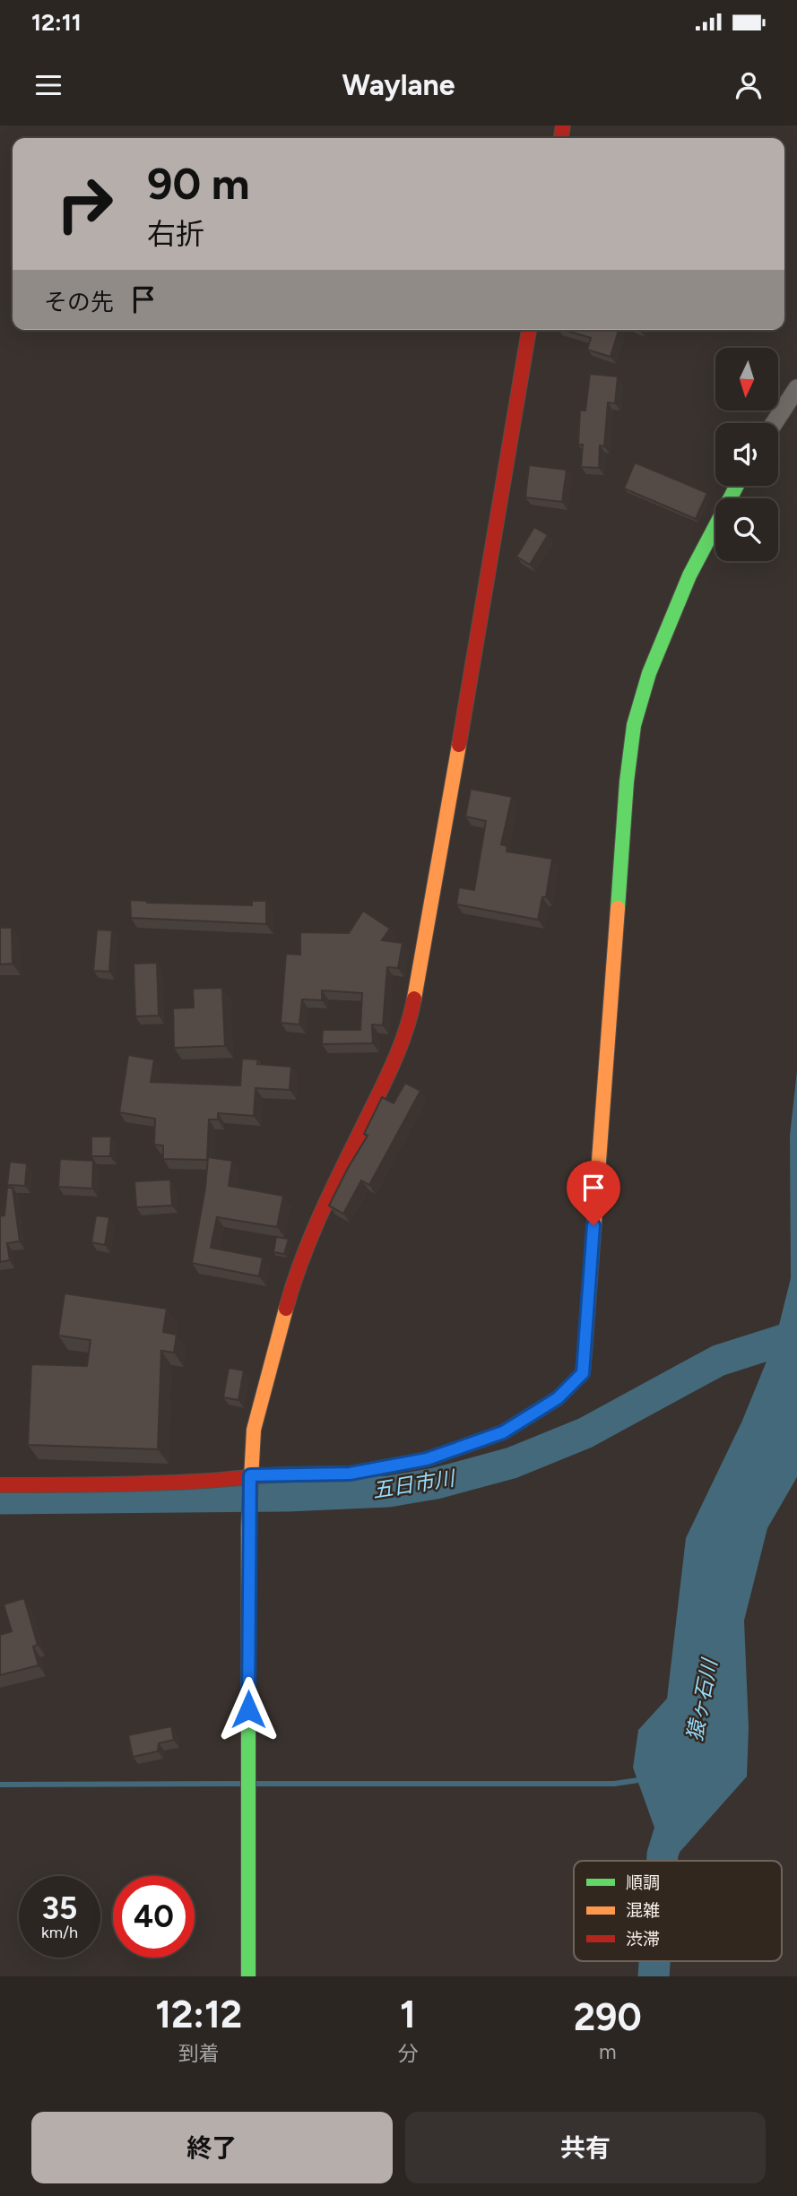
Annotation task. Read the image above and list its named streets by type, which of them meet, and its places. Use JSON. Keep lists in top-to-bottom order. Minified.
{"water":["五日市川","猿ヶ石川"],"legend":["順調","混雑","渋滞"],"north":"bottom","page":{"status":"12:11","header":"Waylane","turn":["90 m","右折"],"then":"その先","speed":"35 km/h","limit":"40","eta":["12:12","到着","1","分","290","m"],"buttons":["終了","共有"]}}
